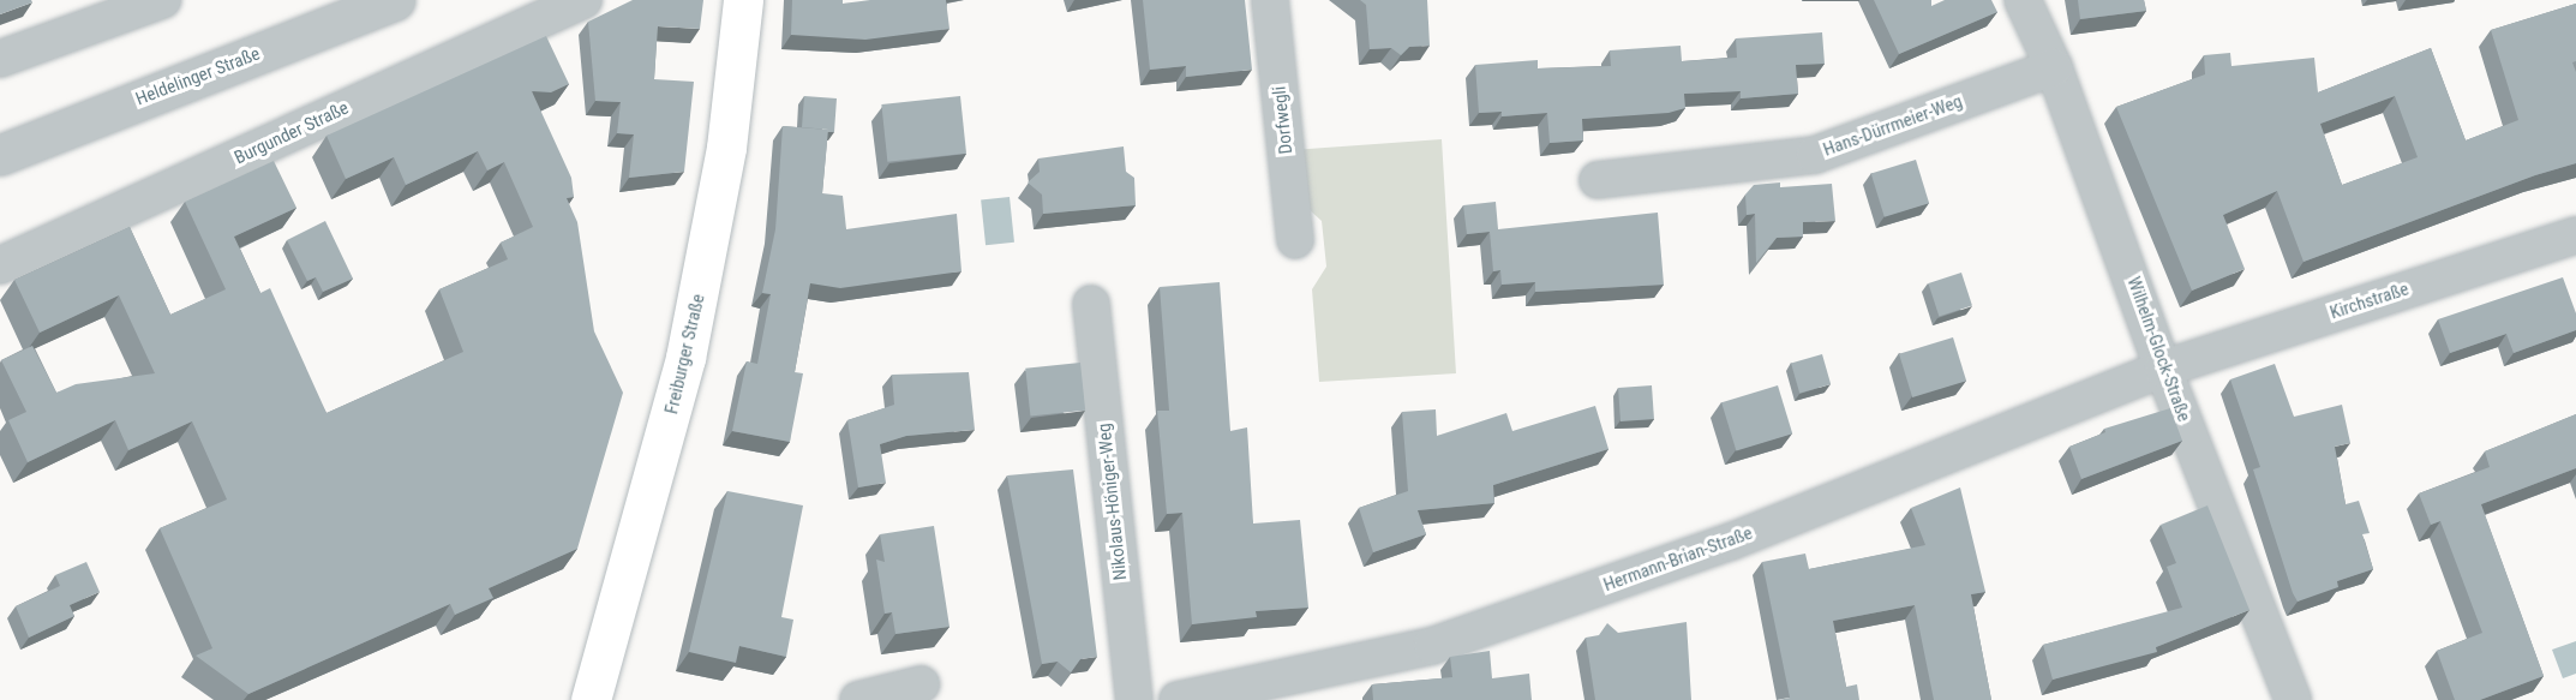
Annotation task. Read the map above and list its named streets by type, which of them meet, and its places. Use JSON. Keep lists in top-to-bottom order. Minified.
{"streets":{"main road":["Freiburger Straße"],"street":["Heldelinger Straße","Dorfwegli","Hans-Dürrmeier-Weg","Burgunder Straße","Kirchstraße","Wilhelm-Glock-Straße","Nikolaus-Höniger-Weg","Hermann-Brian-Straße"]},"crossings":[["Hans-Dürrmeier-Weg","Wilhelm-Glock-Straße"],["Kirchstraße","Wilhelm-Glock-Straße"],["Kirchstraße","Hermann-Brian-Straße"],["Wilhelm-Glock-Straße","Hermann-Brian-Straße"]]}
